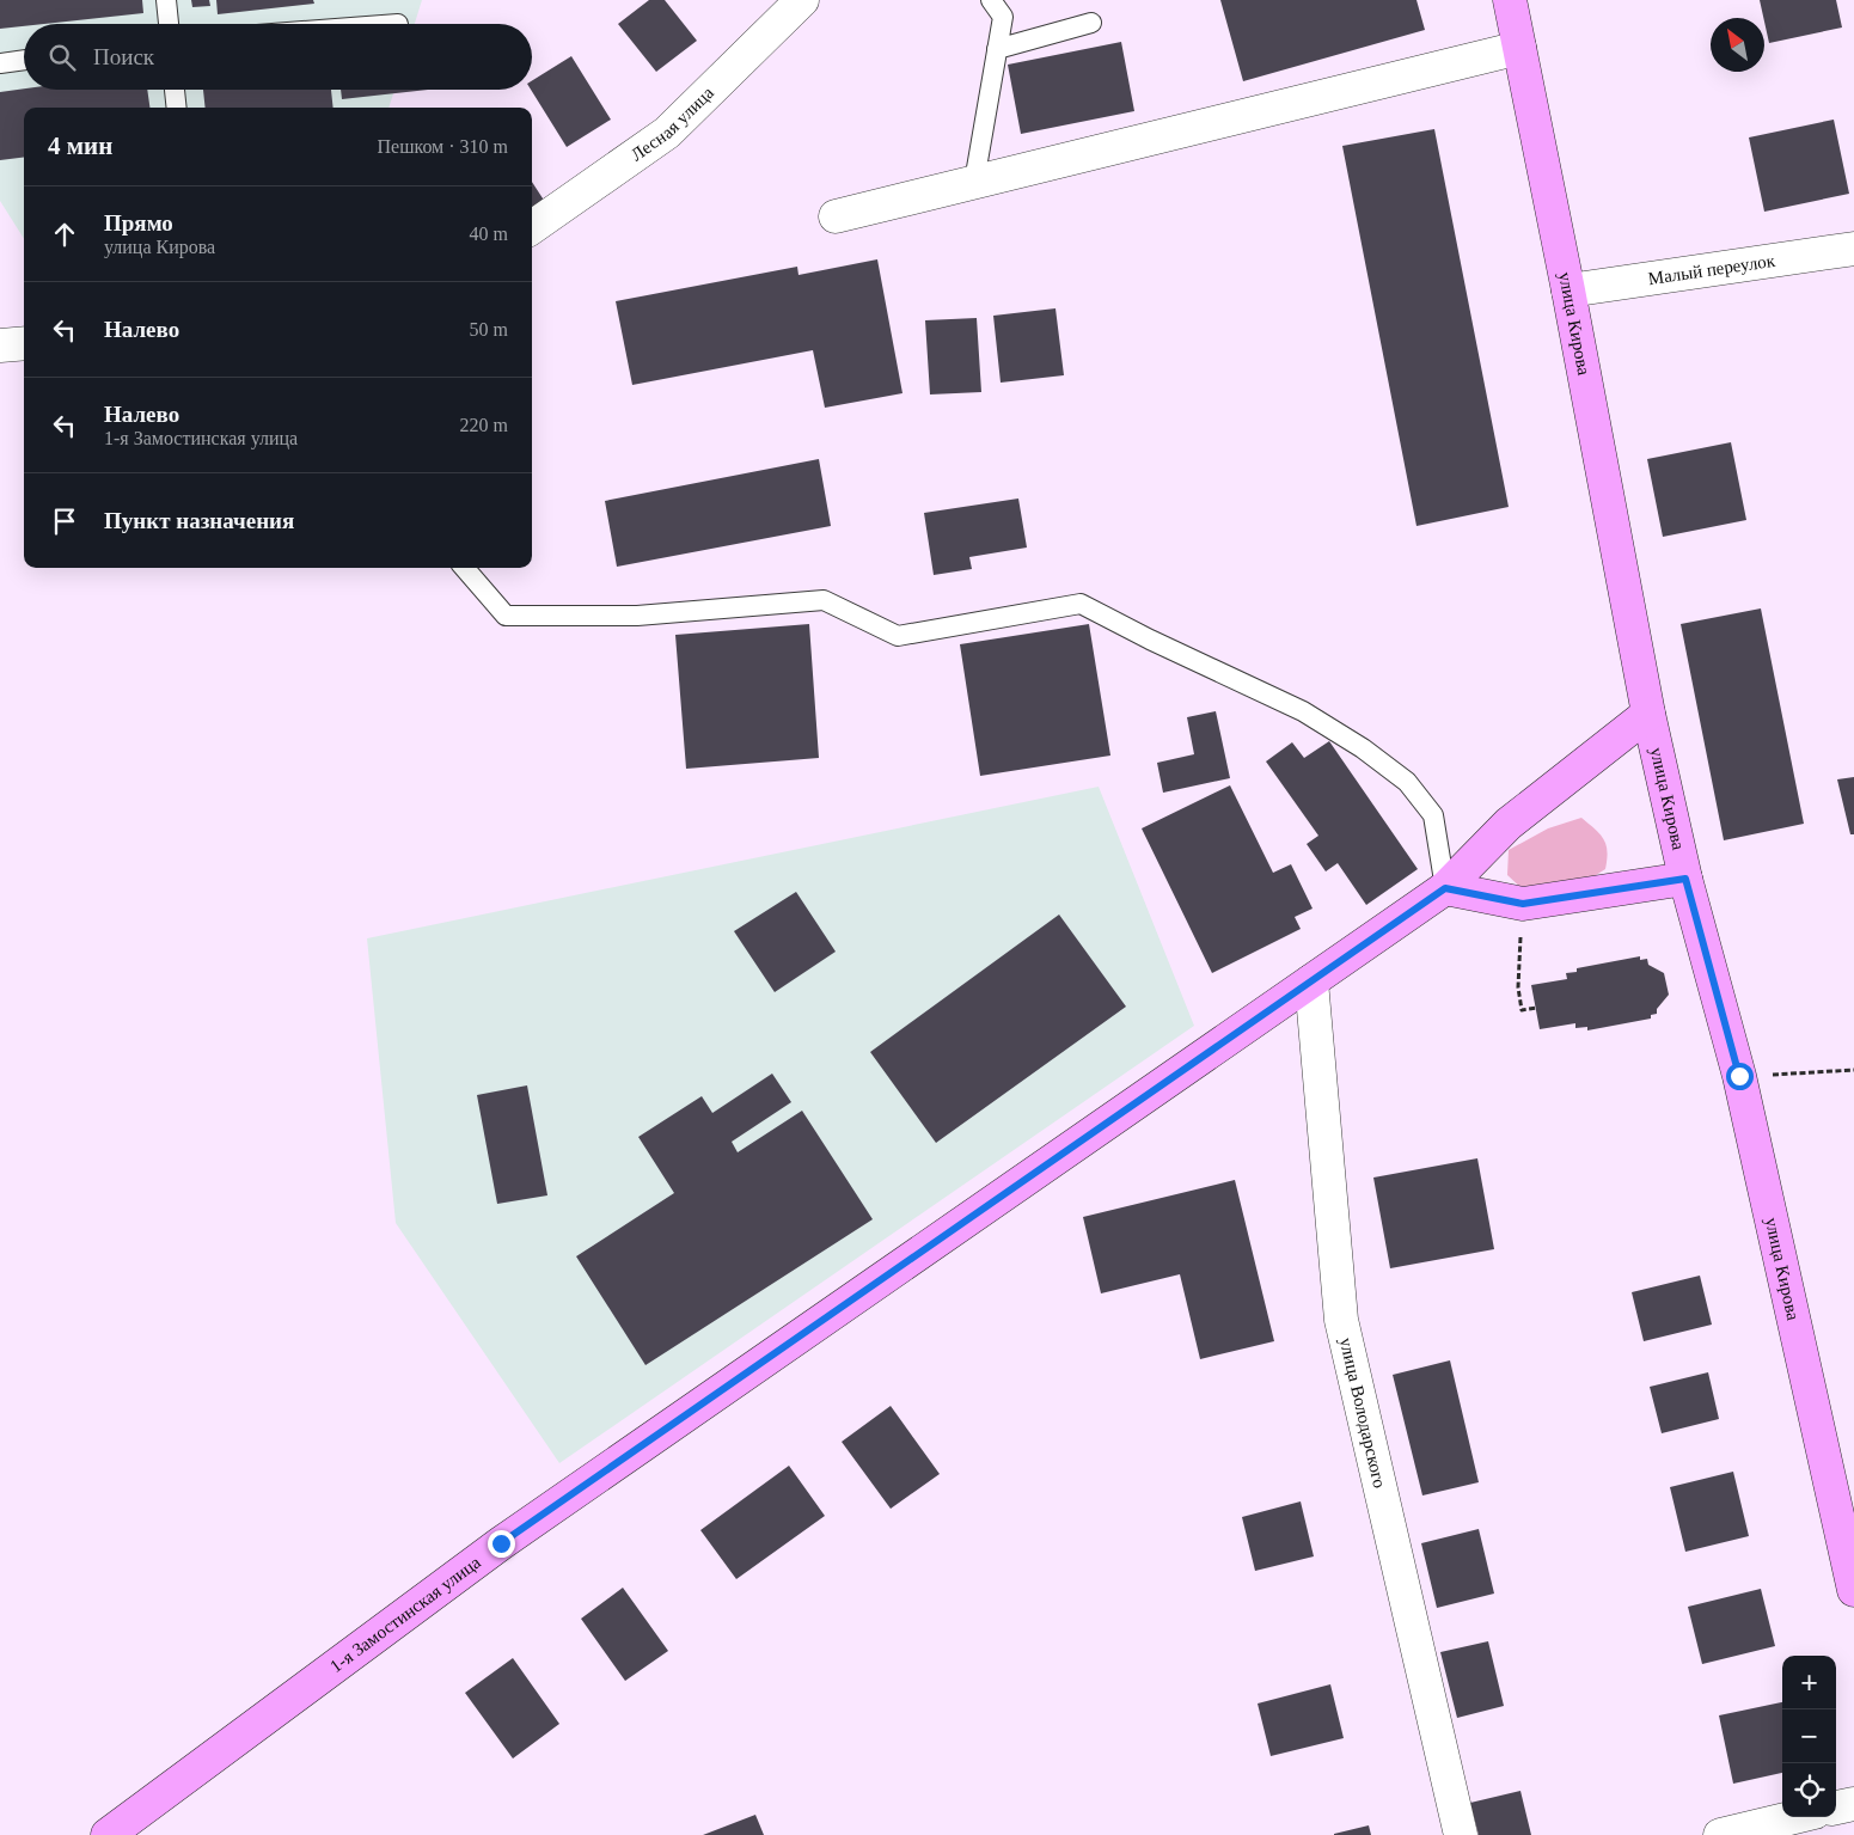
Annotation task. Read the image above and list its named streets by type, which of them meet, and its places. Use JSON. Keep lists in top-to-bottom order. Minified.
{"streets":{"street":["Лесная улица","Малый переулок","улица Кирова","улица Володарского","1-я Замостинская улица"]},"crossings":[["Малый переулок","улица Кирова"],["улица Кирова","1-я Замостинская улица"],["улица Володарского","1-я Замостинская улица"]],"north":"top left","page":{"search":"Поиск","heading":["4 мин","Пешком · 310 m"],"list":[["Прямо","улица Кирова","40 m"],["Налево","50 m"],["Налево","1-я Замостинская улица","220 m"],"Пункт назначения"],"map_buttons":["+","−"]}}
